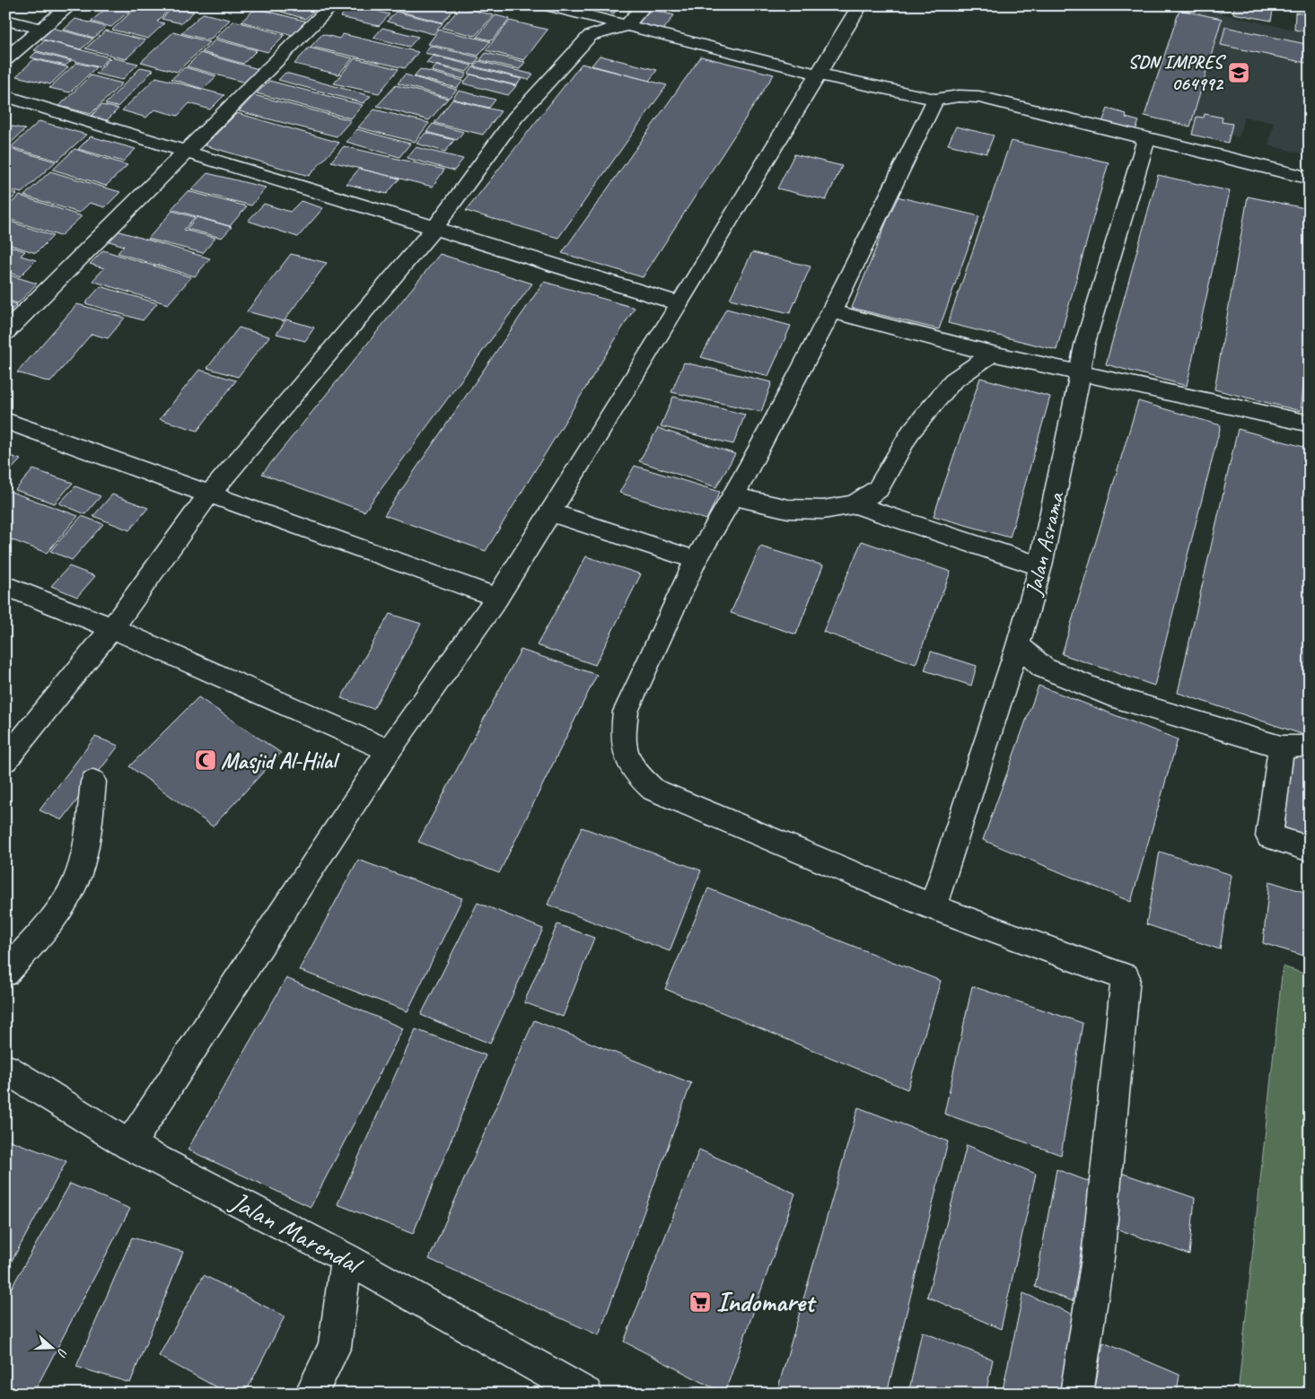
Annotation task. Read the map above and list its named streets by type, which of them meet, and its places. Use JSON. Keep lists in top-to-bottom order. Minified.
{"streets":{"street":["Jalan Asrama","Jalan Marendal"]},"places":{"school or university":["SDN IMPRES 064992"],"mosque":["Masjid Al-Hilal"],"supermarket":["Indomaret"]},"north":"right"}
